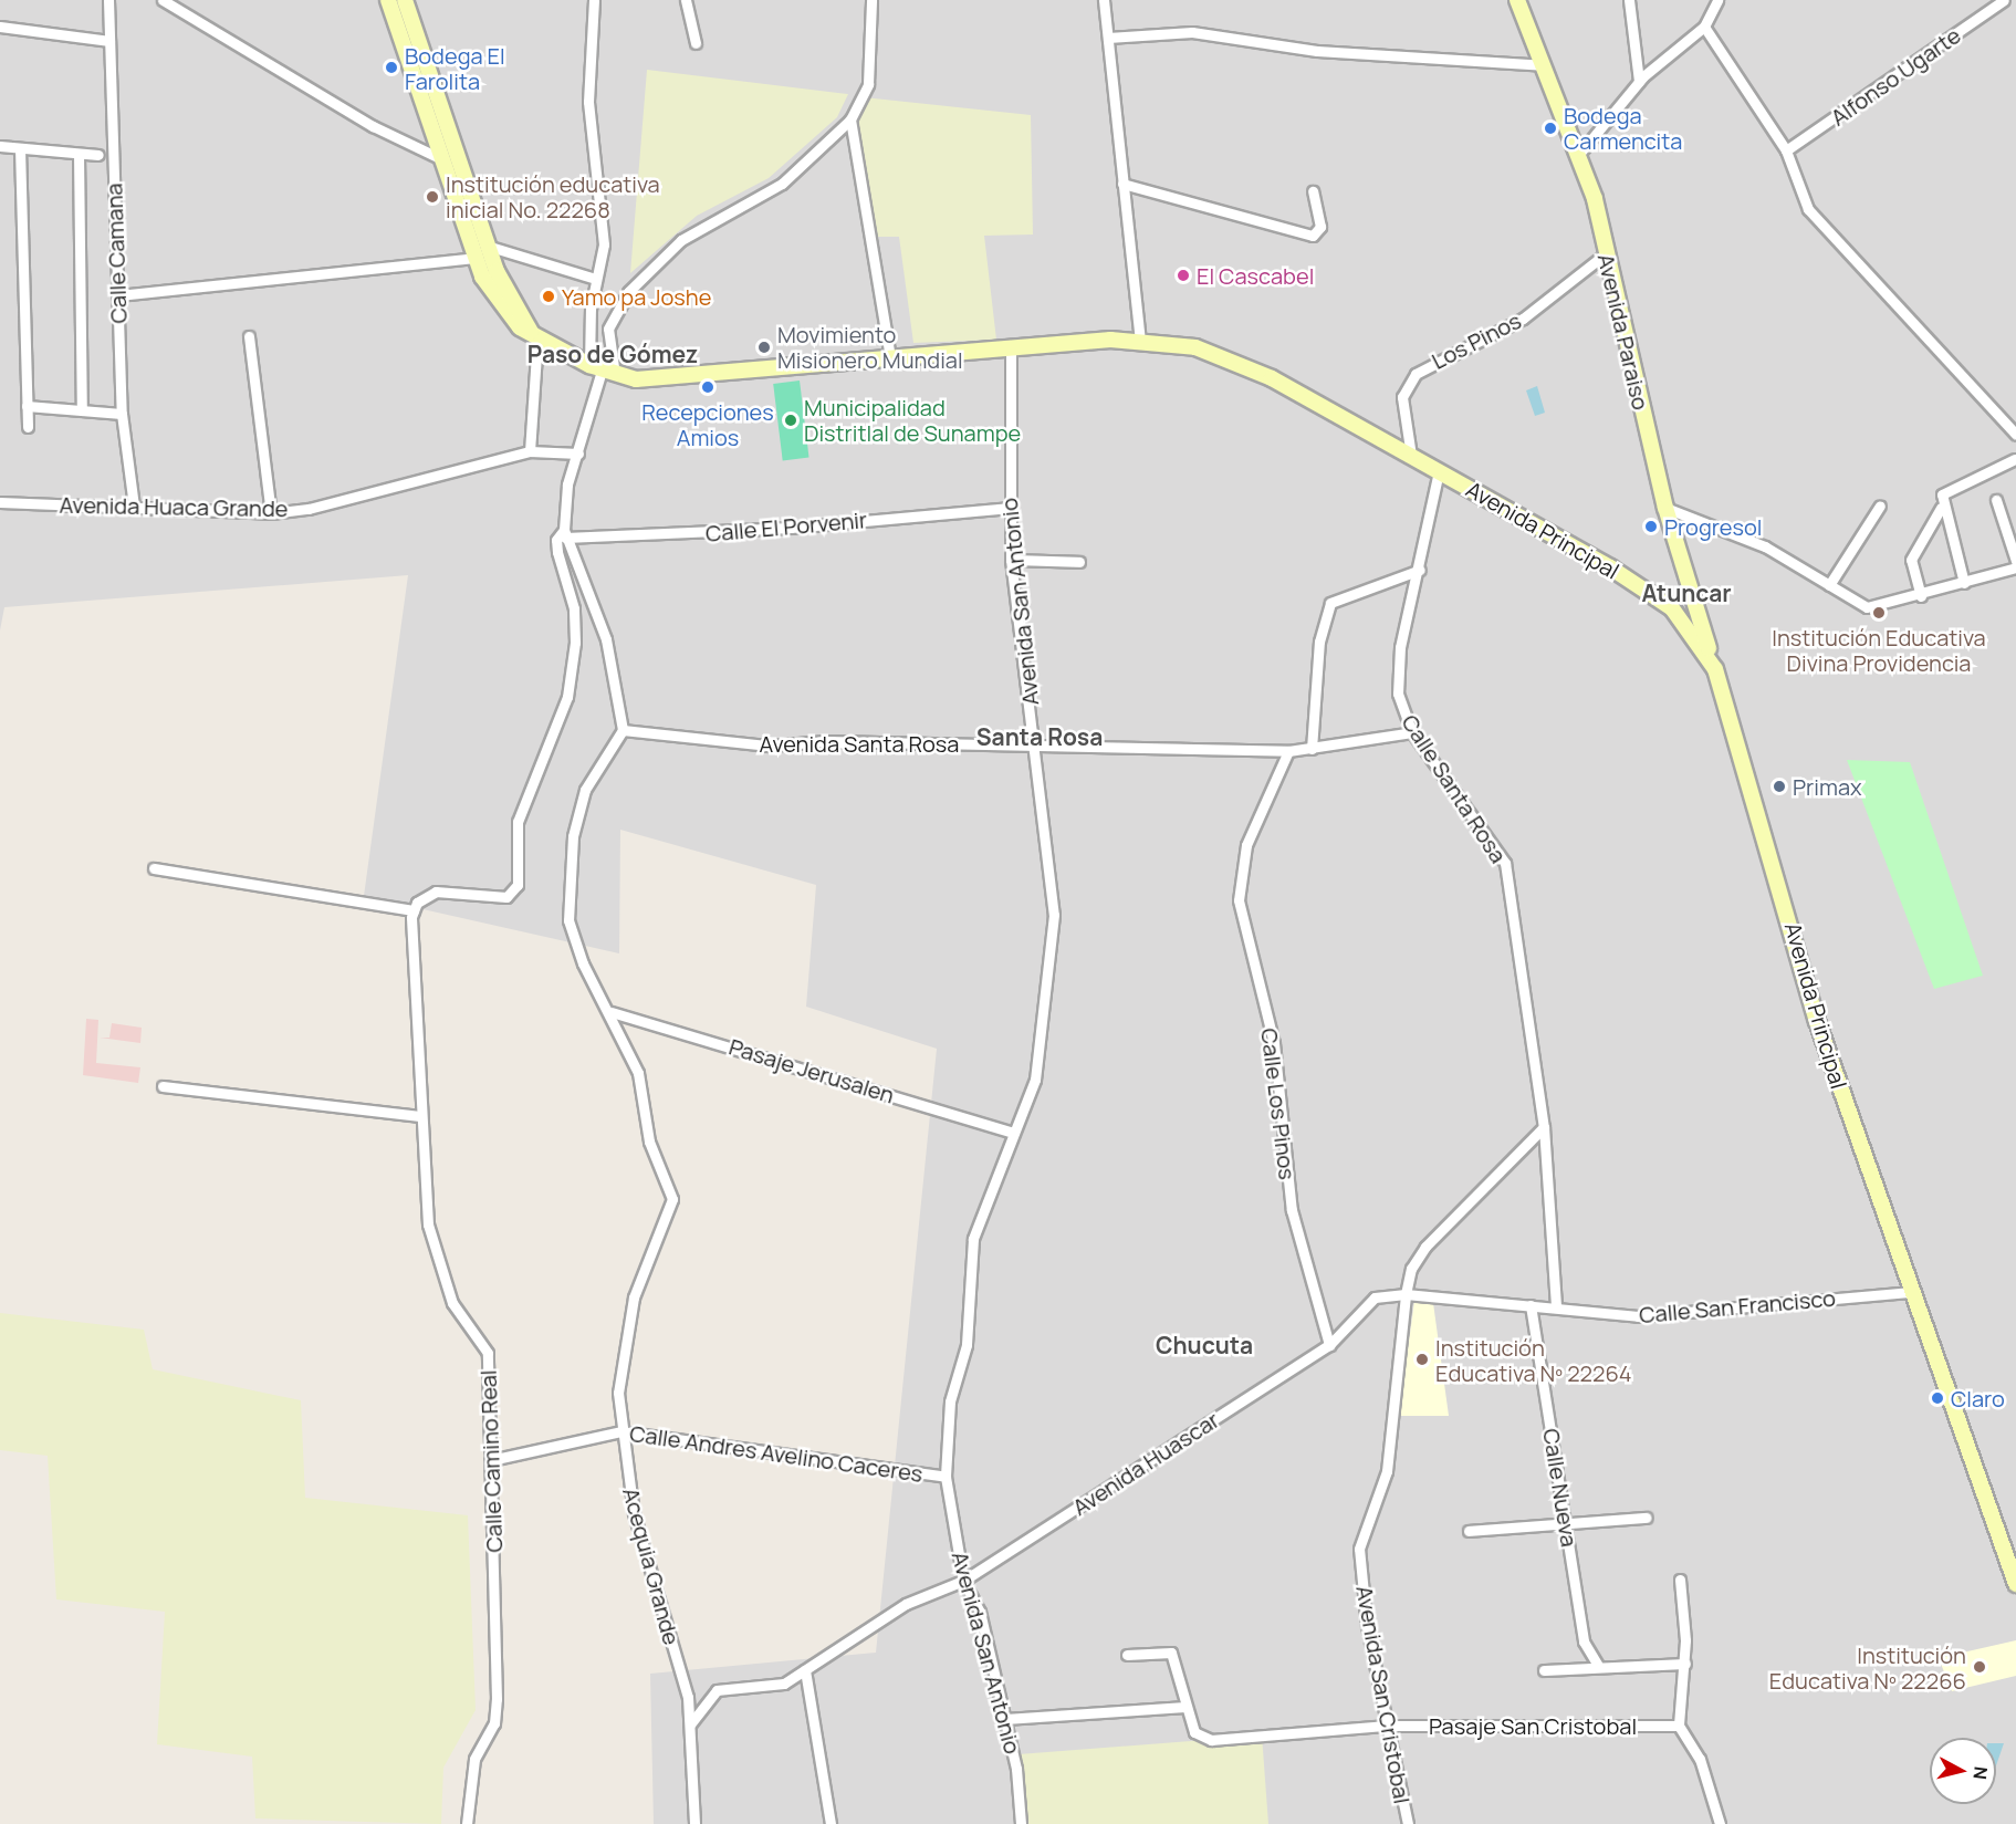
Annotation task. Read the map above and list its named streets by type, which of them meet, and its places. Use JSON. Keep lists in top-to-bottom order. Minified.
{"streets":{"main road":["Avenida Paraiso","Avenida Principal"],"street":["Alfonso Ugarte","Calle Camana","Los Pinos","Avenida Huaca Grande","Calle El Porvenir","Avenida San Antonio","Avenida Santa Rosa","Calle Santa Rosa","Pasaje Jerusalen","Calle Los Pinos","Calle San Francisco","Calle Andres Avelino Caceres","Calle Camino Real","Avenida Huascar","Calle Nueva","Acequia Grande","Avenida San Cristobal","Pasaje San Cristobal"]},"crossings":[["Calle Camana","Avenida Huaca Grande"],["Avenida Paraiso","Los Pinos"],["Avenida Paraiso","Avenida Principal"],["Los Pinos","Avenida Principal"],["Calle El Porvenir","Avenida San Antonio"],["Avenida Principal","Avenida San Antonio"],["Avenida Principal","Calle Santa Rosa"],["Avenida Principal","Calle San Francisco"],["Avenida San Antonio","Avenida Santa Rosa"],["Avenida San Antonio","Pasaje Jerusalen"],["Avenida San Antonio","Calle Andres Avelino Caceres"],["Avenida San Antonio","Avenida Huascar"],["Avenida Santa Rosa","Calle Santa Rosa"],["Avenida Santa Rosa","Calle Los Pinos"],["Avenida Santa Rosa","Acequia Grande"],["Calle Santa Rosa","Calle San Francisco"],["Pasaje Jerusalen","Acequia Grande"],["Calle Los Pinos","Avenida Huascar"],["Calle San Francisco","Avenida Huascar"],["Calle San Francisco","Calle Nueva"],["Calle San Francisco","Avenida San Cristobal"],["Calle Andres Avelino Caceres","Calle Camino Real"],["Calle Andres Avelino Caceres","Acequia Grande"],["Avenida Huascar","Acequia Grande"],["Avenida Huascar","Avenida San Cristobal"],["Avenida San Cristobal","Pasaje San Cristobal"]],"districts":["Paso de Gómez","Atuncar","Santa Rosa","Chucuta"],"places":["Bodega El Farolita","Bodega Carmencita","Institución educativa inicial No. 22268","El Cascabel","Yamo pa Joshe","Movimiento Misionero Mundial","Recepciones Amios","Municipalidad Distritlal de Sunampe","Progresol","Institución Educativa Divina Providencia","Primax","Institución Educativa Nº 22264","Claro","Institución Educativa Nº 22266"],"north":"right"}
